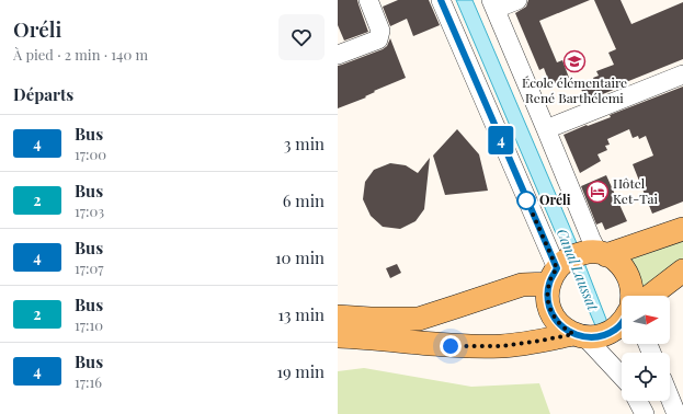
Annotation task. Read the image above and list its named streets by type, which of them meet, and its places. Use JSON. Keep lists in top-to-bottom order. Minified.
{"water":["Canal Laussat"],"places":{"school or university":["École élémentaire René Barthélemi"],"hotel":["Hôtel Ket-Tai"],"other":["Oréli"]},"lines":["bus line 4"],"north":"right","page":{"heading":[["Oréli","À pied · 2 min · 140 m"],"Départs"],"on_map":"4","list":[{"mark":"4","name":"Bus","note":"17:00","value":"3 min"},{"mark":"2","name":"Bus","note":"17:03","value":"6 min"},{"mark":"4","name":"Bus","note":"17:07","value":"10 min"},{"mark":"2","name":"Bus","note":"17:10","value":"13 min"},{"mark":"4","name":"Bus","note":"17:16","value":"19 min"}]}}
